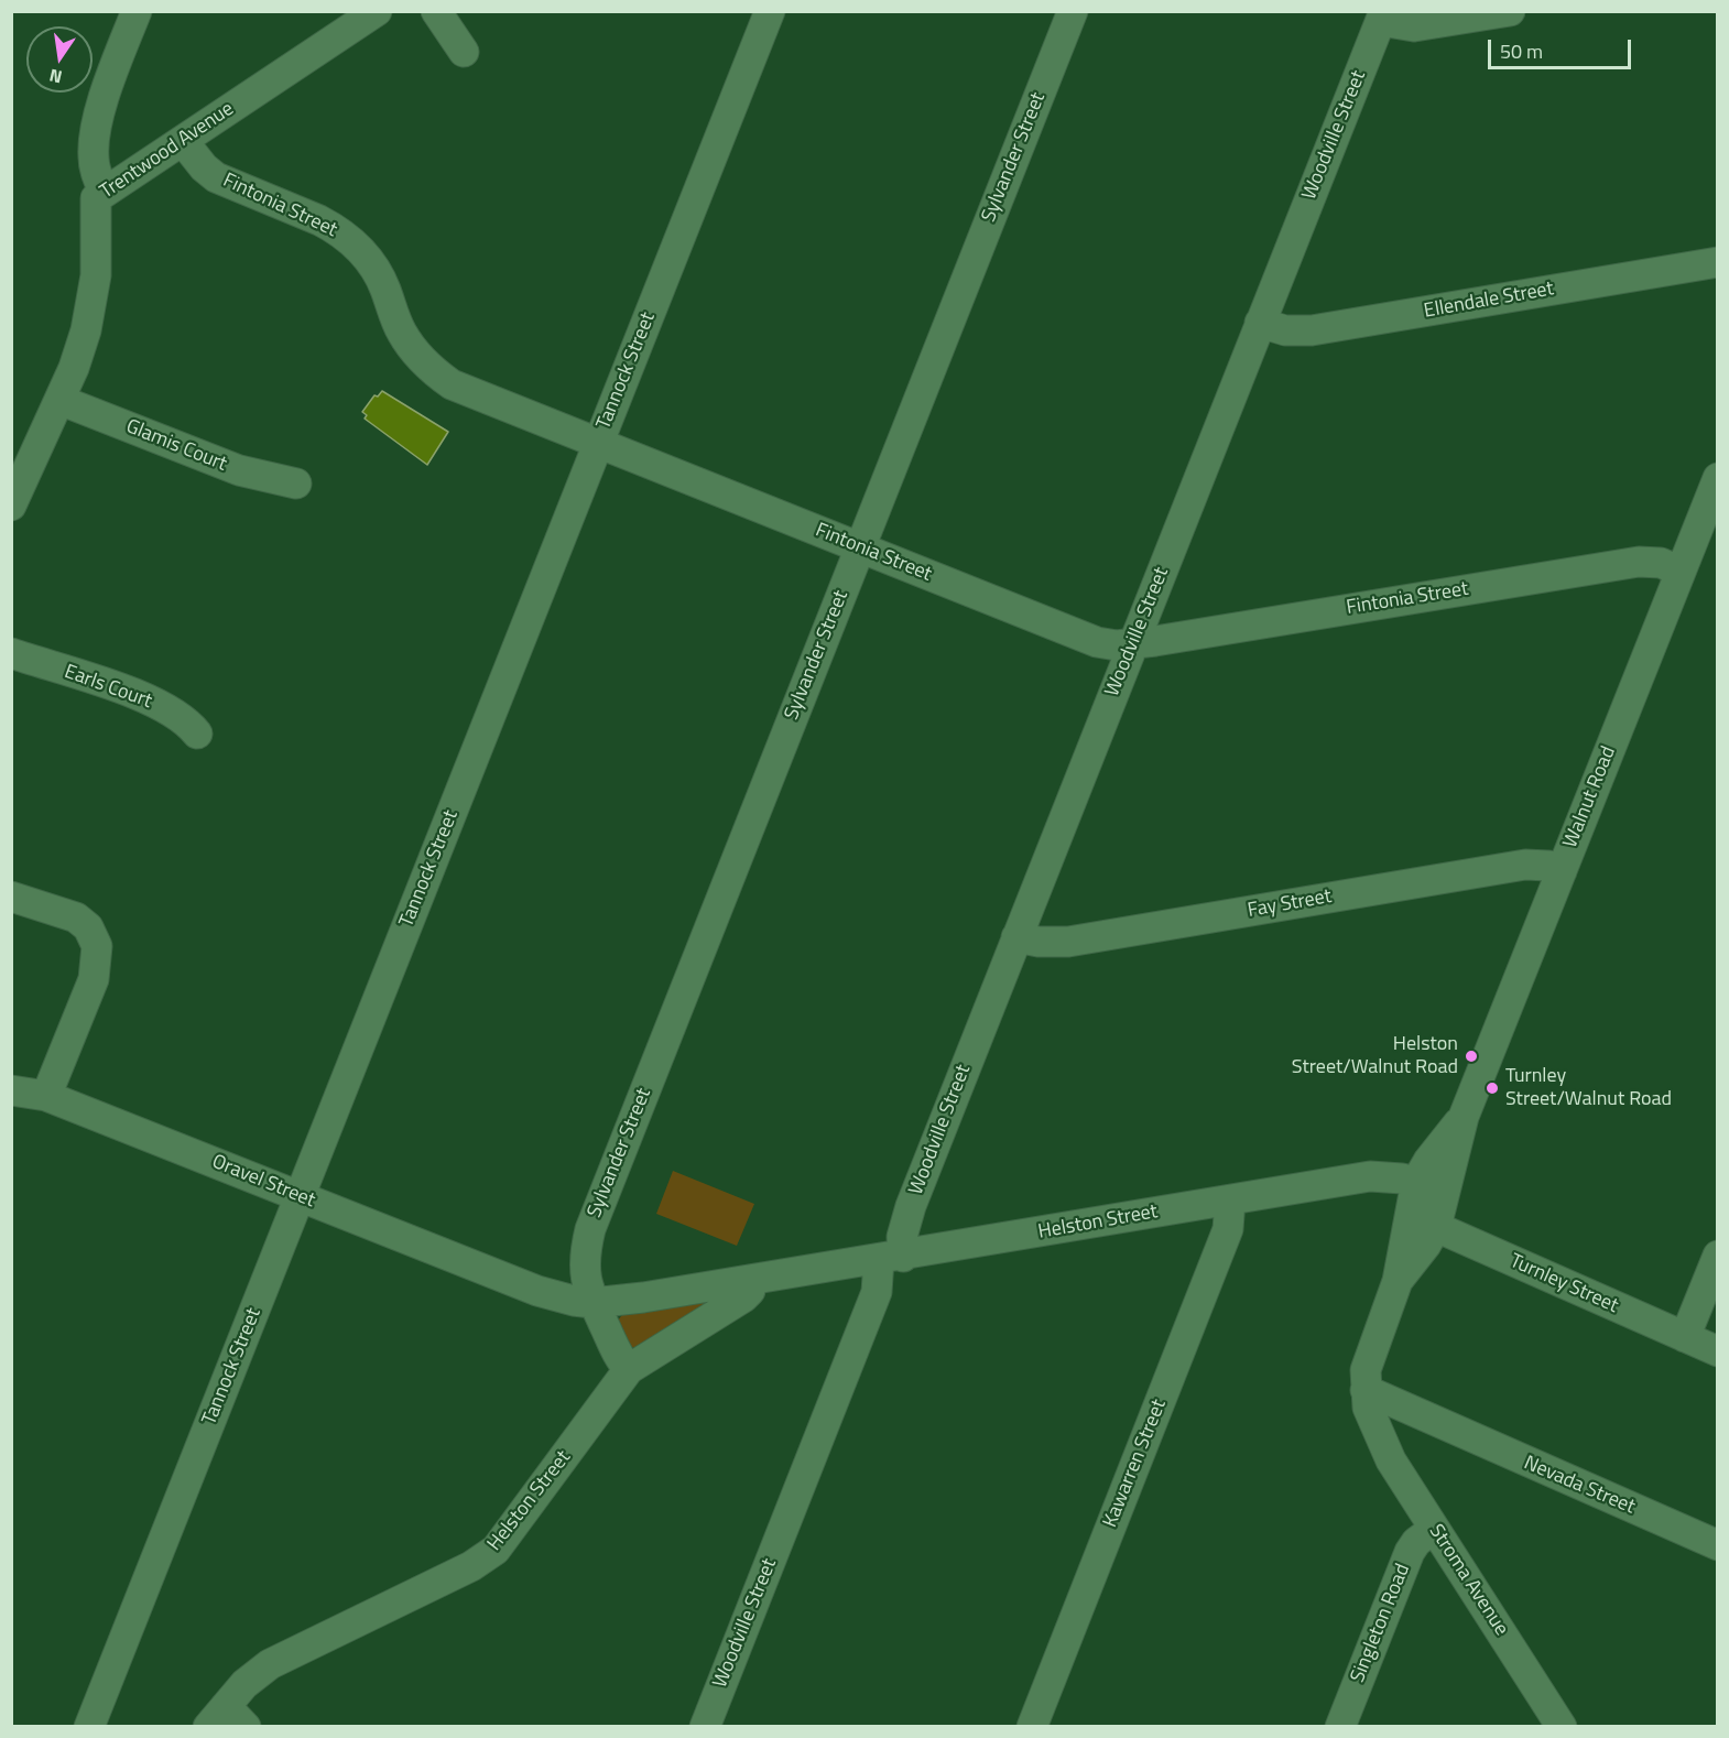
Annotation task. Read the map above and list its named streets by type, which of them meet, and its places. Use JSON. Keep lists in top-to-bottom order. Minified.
{"streets":{"street":["Woodville Street","Trentwood Avenue","Sylvander Street","Fintonia Street","Ellendale Street","Tannock Street","Glamis Court","Earls Court","Walnut Road","Fay Street","Oravel Street","Helston Street","Turnley Street","Kawarren Street","Nevada Street","Stroma Avenue","Singleton Road"]},"crossings":[["Woodville Street","Fintonia Street"],["Woodville Street","Ellendale Street"],["Woodville Street","Fay Street"],["Woodville Street","Helston Street"],["Trentwood Avenue","Fintonia Street"],["Trentwood Avenue","Glamis Court"],["Sylvander Street","Fintonia Street"],["Sylvander Street","Helston Street"],["Fintonia Street","Tannock Street"],["Fintonia Street","Walnut Road"],["Tannock Street","Oravel Street"],["Walnut Road","Fay Street"],["Walnut Road","Helston Street"],["Walnut Road","Turnley Street"],["Walnut Road","Nevada Street"],["Walnut Road","Stroma Avenue"],["Oravel Street","Helston Street"],["Helston Street","Kawarren Street"],["Nevada Street","Stroma Avenue"],["Stroma Avenue","Singleton Road"]],"places":["Helston Street/Walnut Road","Turnley Street/Walnut Road"],"scale_bar":"50 m","north":"bottom"}
